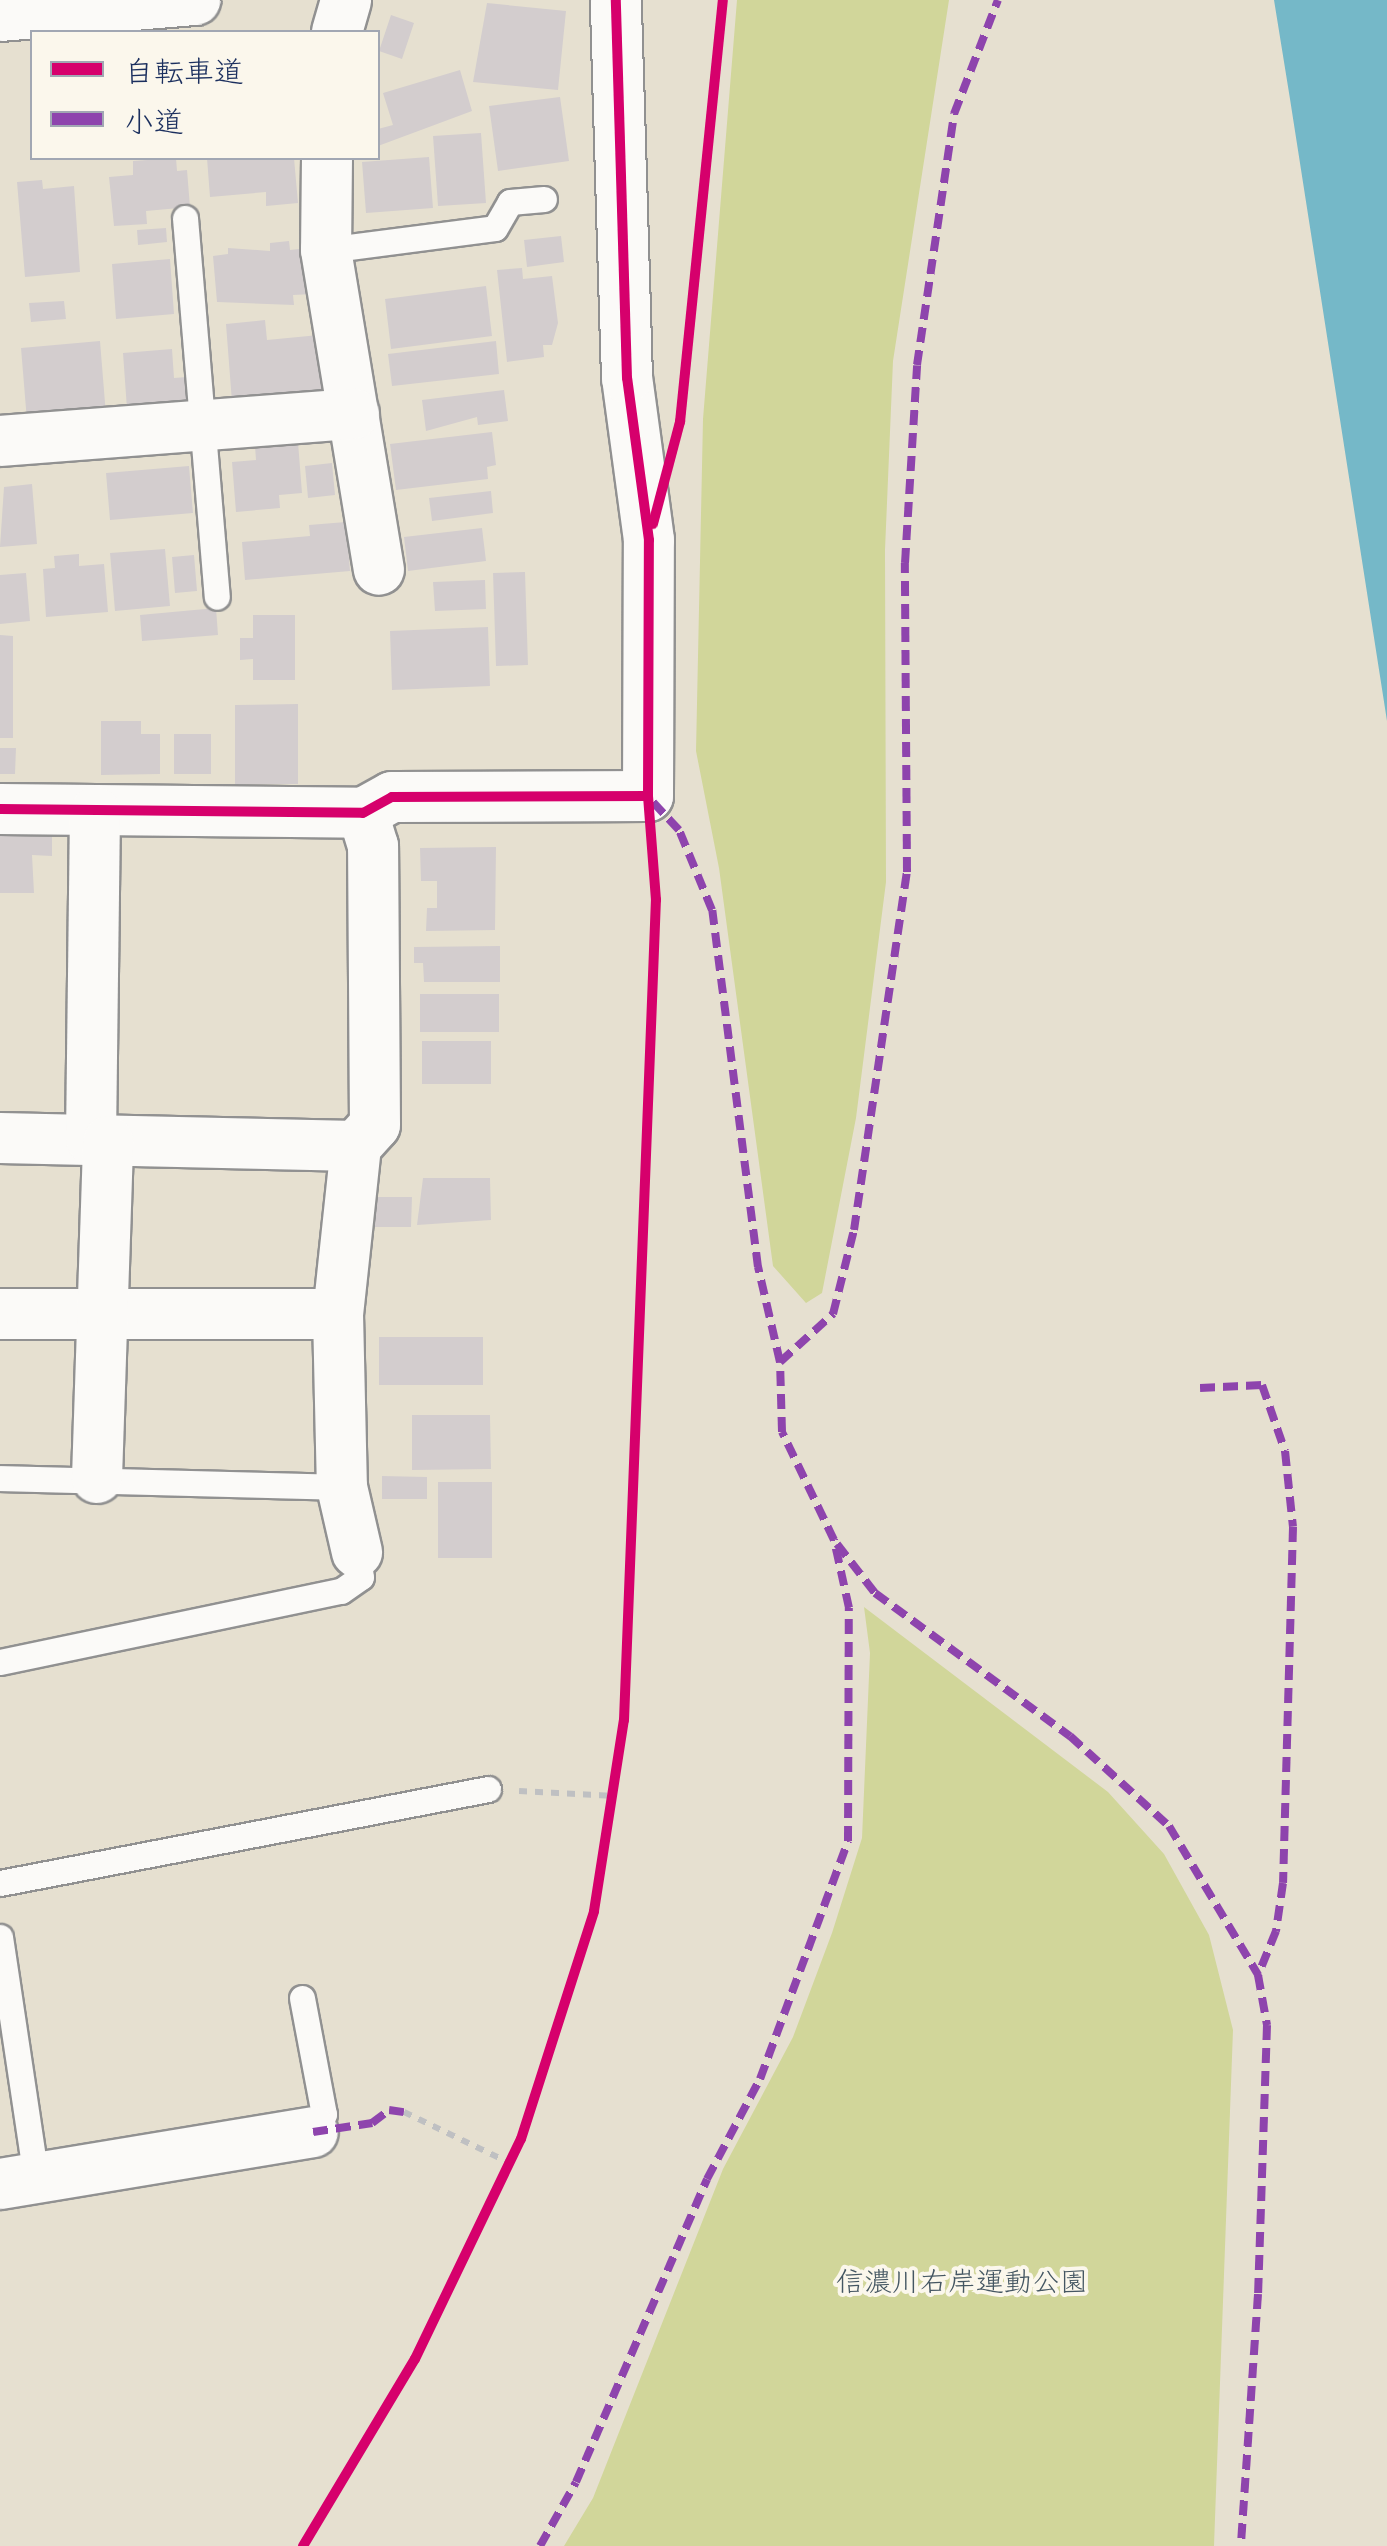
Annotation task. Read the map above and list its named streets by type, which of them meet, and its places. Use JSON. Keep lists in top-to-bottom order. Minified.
{"parks":["信濃川右岸運動公園"],"legend":["自転車道","小道"]}
